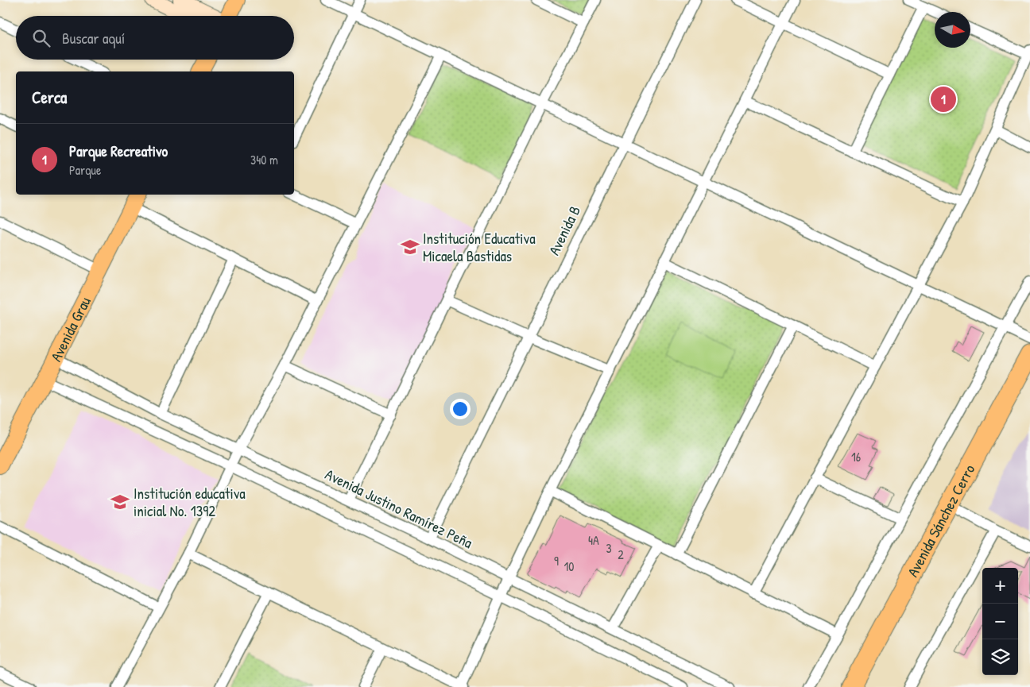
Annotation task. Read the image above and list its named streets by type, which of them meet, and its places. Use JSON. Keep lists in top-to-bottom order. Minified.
{"streets":{"highway":["Avenida Sánchez Cerro"],"main road":["Avenida Grau"],"street":["Avenida B","Avenida Justino Ramírez Peña"]},"crossings":[["Avenida B","Avenida Justino Ramírez Peña"],["Avenida Grau","Avenida Justino Ramírez Peña"]],"places":{"school or university":["Institución Educativa Micaela Bastidas","Institución educativa inicial No. 1392"]},"house_numbers":["16","4A","3","2","9","10"],"north":"right","page":{"search":"Buscar aquí","heading":"Cerca","pins":"1","list":[{"mark":"1","name":"Parque Recreativo","note":"Parque","value":"340 m"}],"map_buttons":["+","−"]}}
